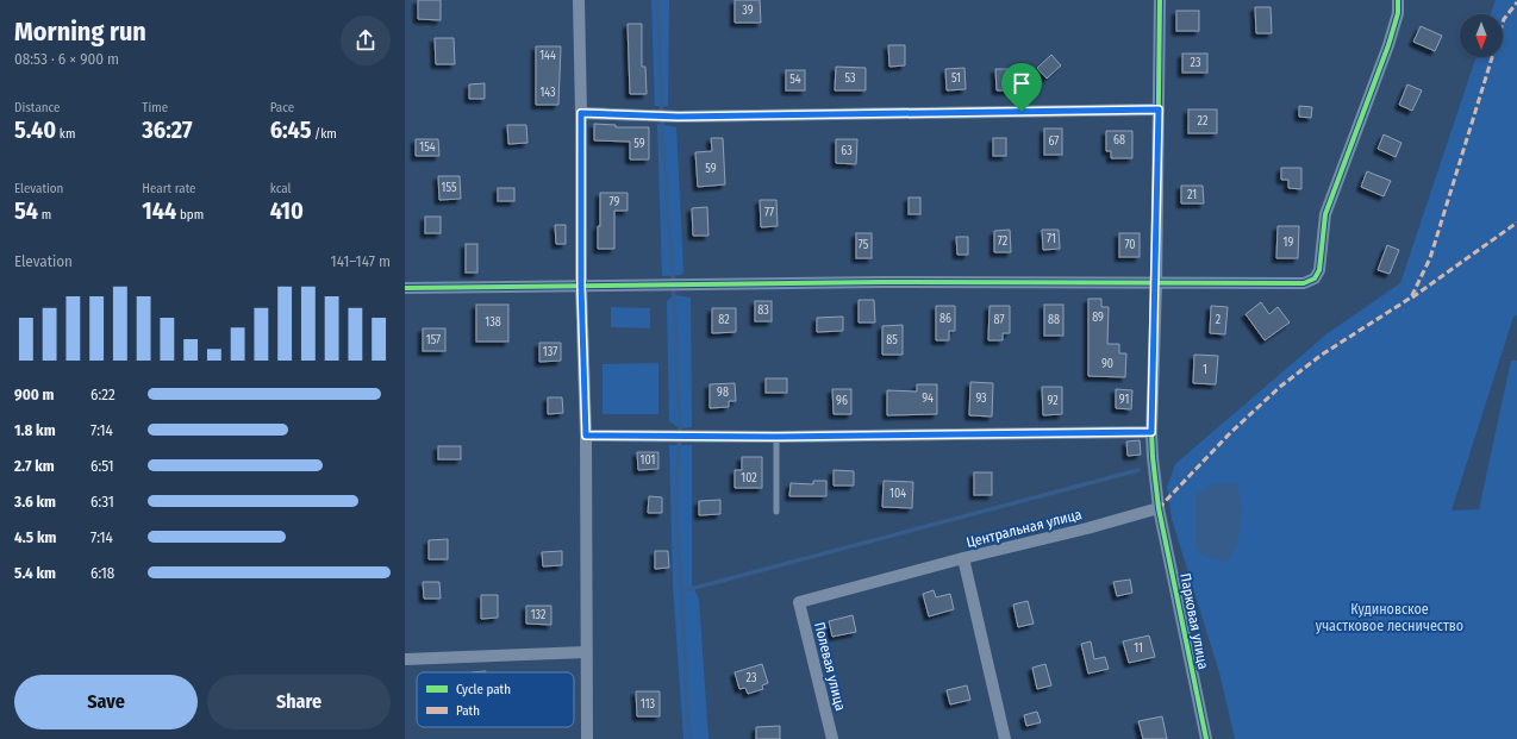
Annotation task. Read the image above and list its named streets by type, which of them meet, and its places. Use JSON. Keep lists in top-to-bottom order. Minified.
{"streets":{"street":["Центральная улица","Парковая улица","Полевая улица"]},"crossings":[["Центральная улица","Парковая улица"],["Центральная улица","Полевая улица"]],"parks":["Кудиновское участковое лесничество"],"house_numbers":["39","144","23","53","51","54","143","22","68","67","59","154","63","59","155","21","79","77","71","72","19","75","70","83","89","86","82","87","88","2","138","157","85","137","90","1","98","94","93","91","96","92","101","102","104","132","11","23","113"],"legend":["Cycle path","Path"],"north":"bottom","page":{"heading":["Morning run","08:53 · 6 × 900 m"],"stats":[["Distance","5.40 km"],["Time","36:27"],["Pace","6:45 /km"],["Elevation","54 m"],["Heart rate","144 bpm"],["kcal","410"]],"chart":["Elevation","141–147 m"],"list":[{"name":"900 m","note":"6:22"},{"name":"1.8 km","note":"7:14"},{"name":"2.7 km","note":"6:51"},{"name":"3.6 km","note":"6:31"},{"name":"4.5 km","note":"7:14"},{"name":"5.4 km","note":"6:18"}],"buttons":["Save","Share"]}}
